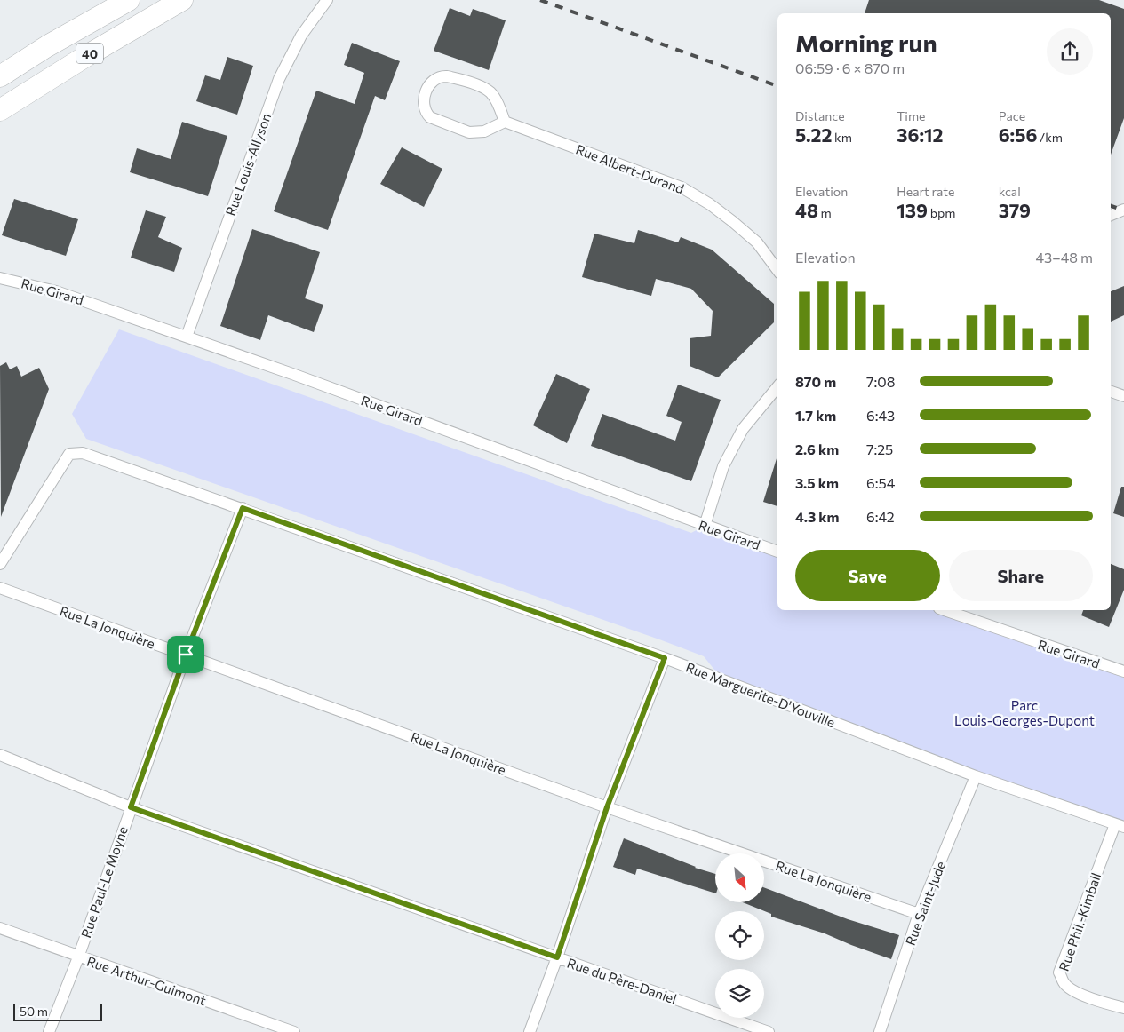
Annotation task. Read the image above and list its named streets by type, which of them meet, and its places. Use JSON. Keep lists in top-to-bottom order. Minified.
{"streets":{"highway":["40"],"street":["Rue Louis-Allyson","Rue Albert-Durand","Rue Girard","Rue La Jonquière","Rue Marguerite-D'Youville","Rue Paul-Le Moyne","Rue Saint-Jude","Rue Phil.-Kimball","Rue Arthur-Guimont","Rue du Père-Daniel"]},"crossings":[["Rue Louis-Allyson","Rue Girard"],["Rue La Jonquière","Rue Paul-Le Moyne"],["Rue La Jonquière","Rue Saint-Jude"],["Rue Marguerite-D'Youville","Rue Paul-Le Moyne"],["Rue Marguerite-D'Youville","Rue Saint-Jude"],["Rue Marguerite-D'Youville","Rue Phil.-Kimball"],["Rue Paul-Le Moyne","Rue Arthur-Guimont"],["Rue Paul-Le Moyne","Rue du Père-Daniel"]],"parks":["Parc Louis-Georges-Dupont"],"scale_bar":"50 m","north":"bottom right","page":{"heading":["Morning run","06:59 · 6 × 870 m"],"stats":[["Distance","5.22 km"],["Time","36:12"],["Pace","6:56 /km"],["Elevation","48 m"],["Heart rate","139 bpm"],["kcal","379"]],"chart":["Elevation","43–48 m"],"list":[{"name":"870 m","note":"7:08"},{"name":"1.7 km","note":"6:43"},{"name":"2.6 km","note":"7:25"},{"name":"3.5 km","note":"6:54"},{"name":"4.3 km","note":"6:42"}],"buttons":["Save","Share"],"scale":"50 m"}}
